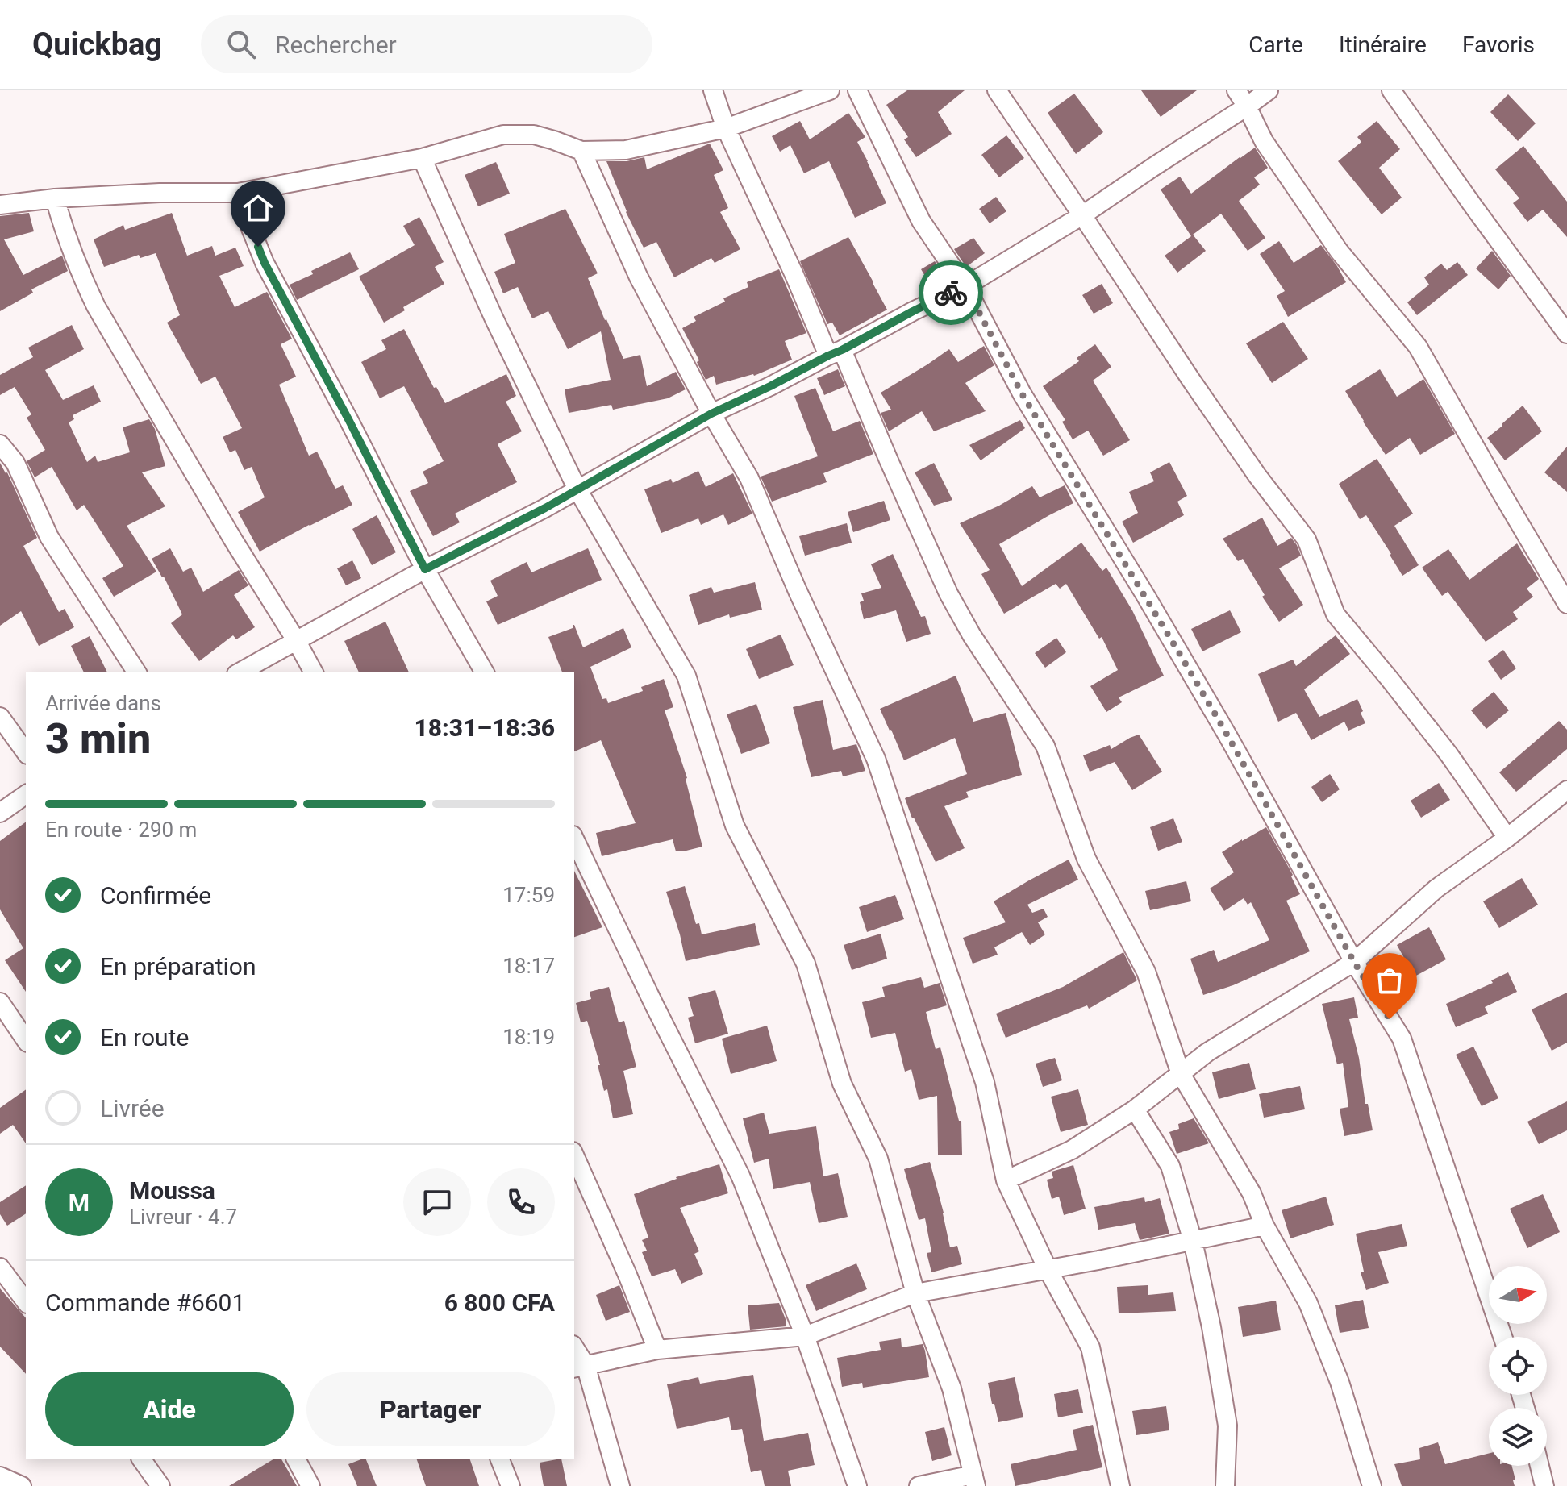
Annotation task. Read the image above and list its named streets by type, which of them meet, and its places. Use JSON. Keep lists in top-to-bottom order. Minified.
{"north":"right","page":{"header":"Quickbag","search":"Rechercher","nav":["Carte","Itinéraire","Favoris"],"heading":["3 min","Arrivée dans","18:31–18:36"],"panel":["Moussa","Livreur · 4.7","Commande #6601","6 800 CFA"],"bar":"En route · 290 m","list":[["Confirmée","17:59"],["En préparation","18:17"],["En route","18:19"],"Livrée"],"round":"M","buttons":["Aide","Partager"]}}
